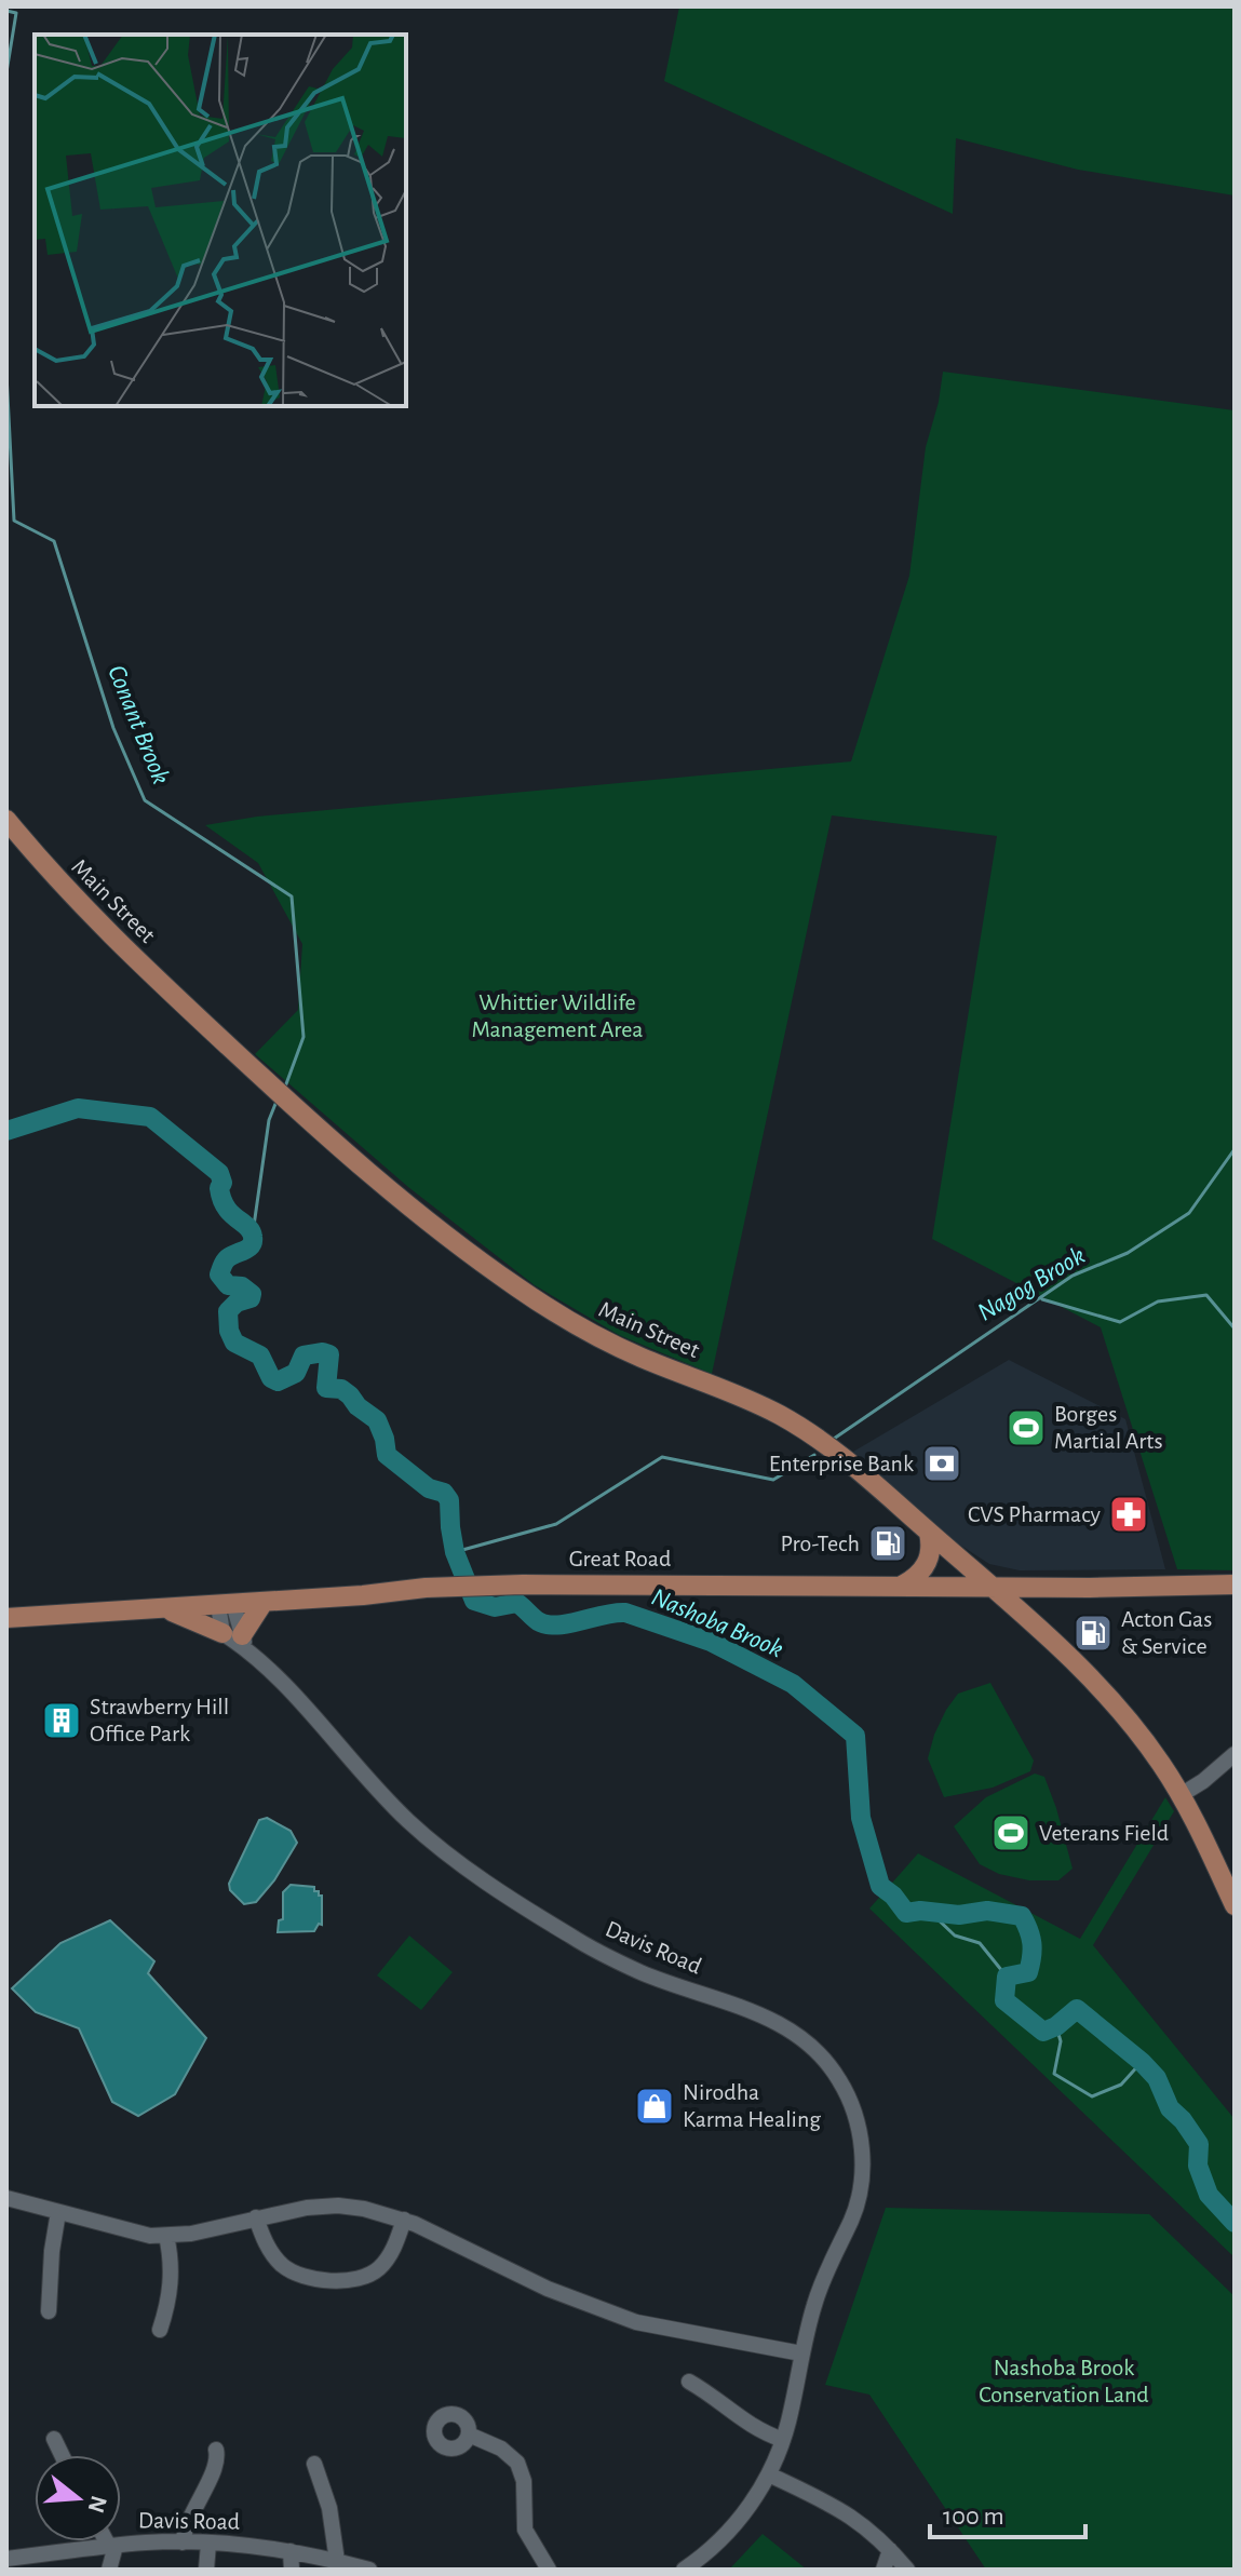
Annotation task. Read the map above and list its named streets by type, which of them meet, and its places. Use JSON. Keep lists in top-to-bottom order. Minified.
{"streets":{"main road":["Main Street","Great Road"],"street":["Davis Road"]},"crossings":[["Main Street","Great Road"]],"water":["Conant Brook","Nagog Brook","Nashoba Brook"],"parks":["Whittier Wildlife Management Area","Nashoba Brook Conservation Land"],"places":{"sports":["Borges Martial Arts","Veterans Field"],"bank":["Enterprise Bank"],"pharmacy":["CVS Pharmacy"],"fuel station":["Pro-Tech","Acton Gas & Service"],"building":["Strawberry Hill Office Park"],"shop":["Nirodha Karma Healing"]},"scale_bar":"100 m","north":"right"}
